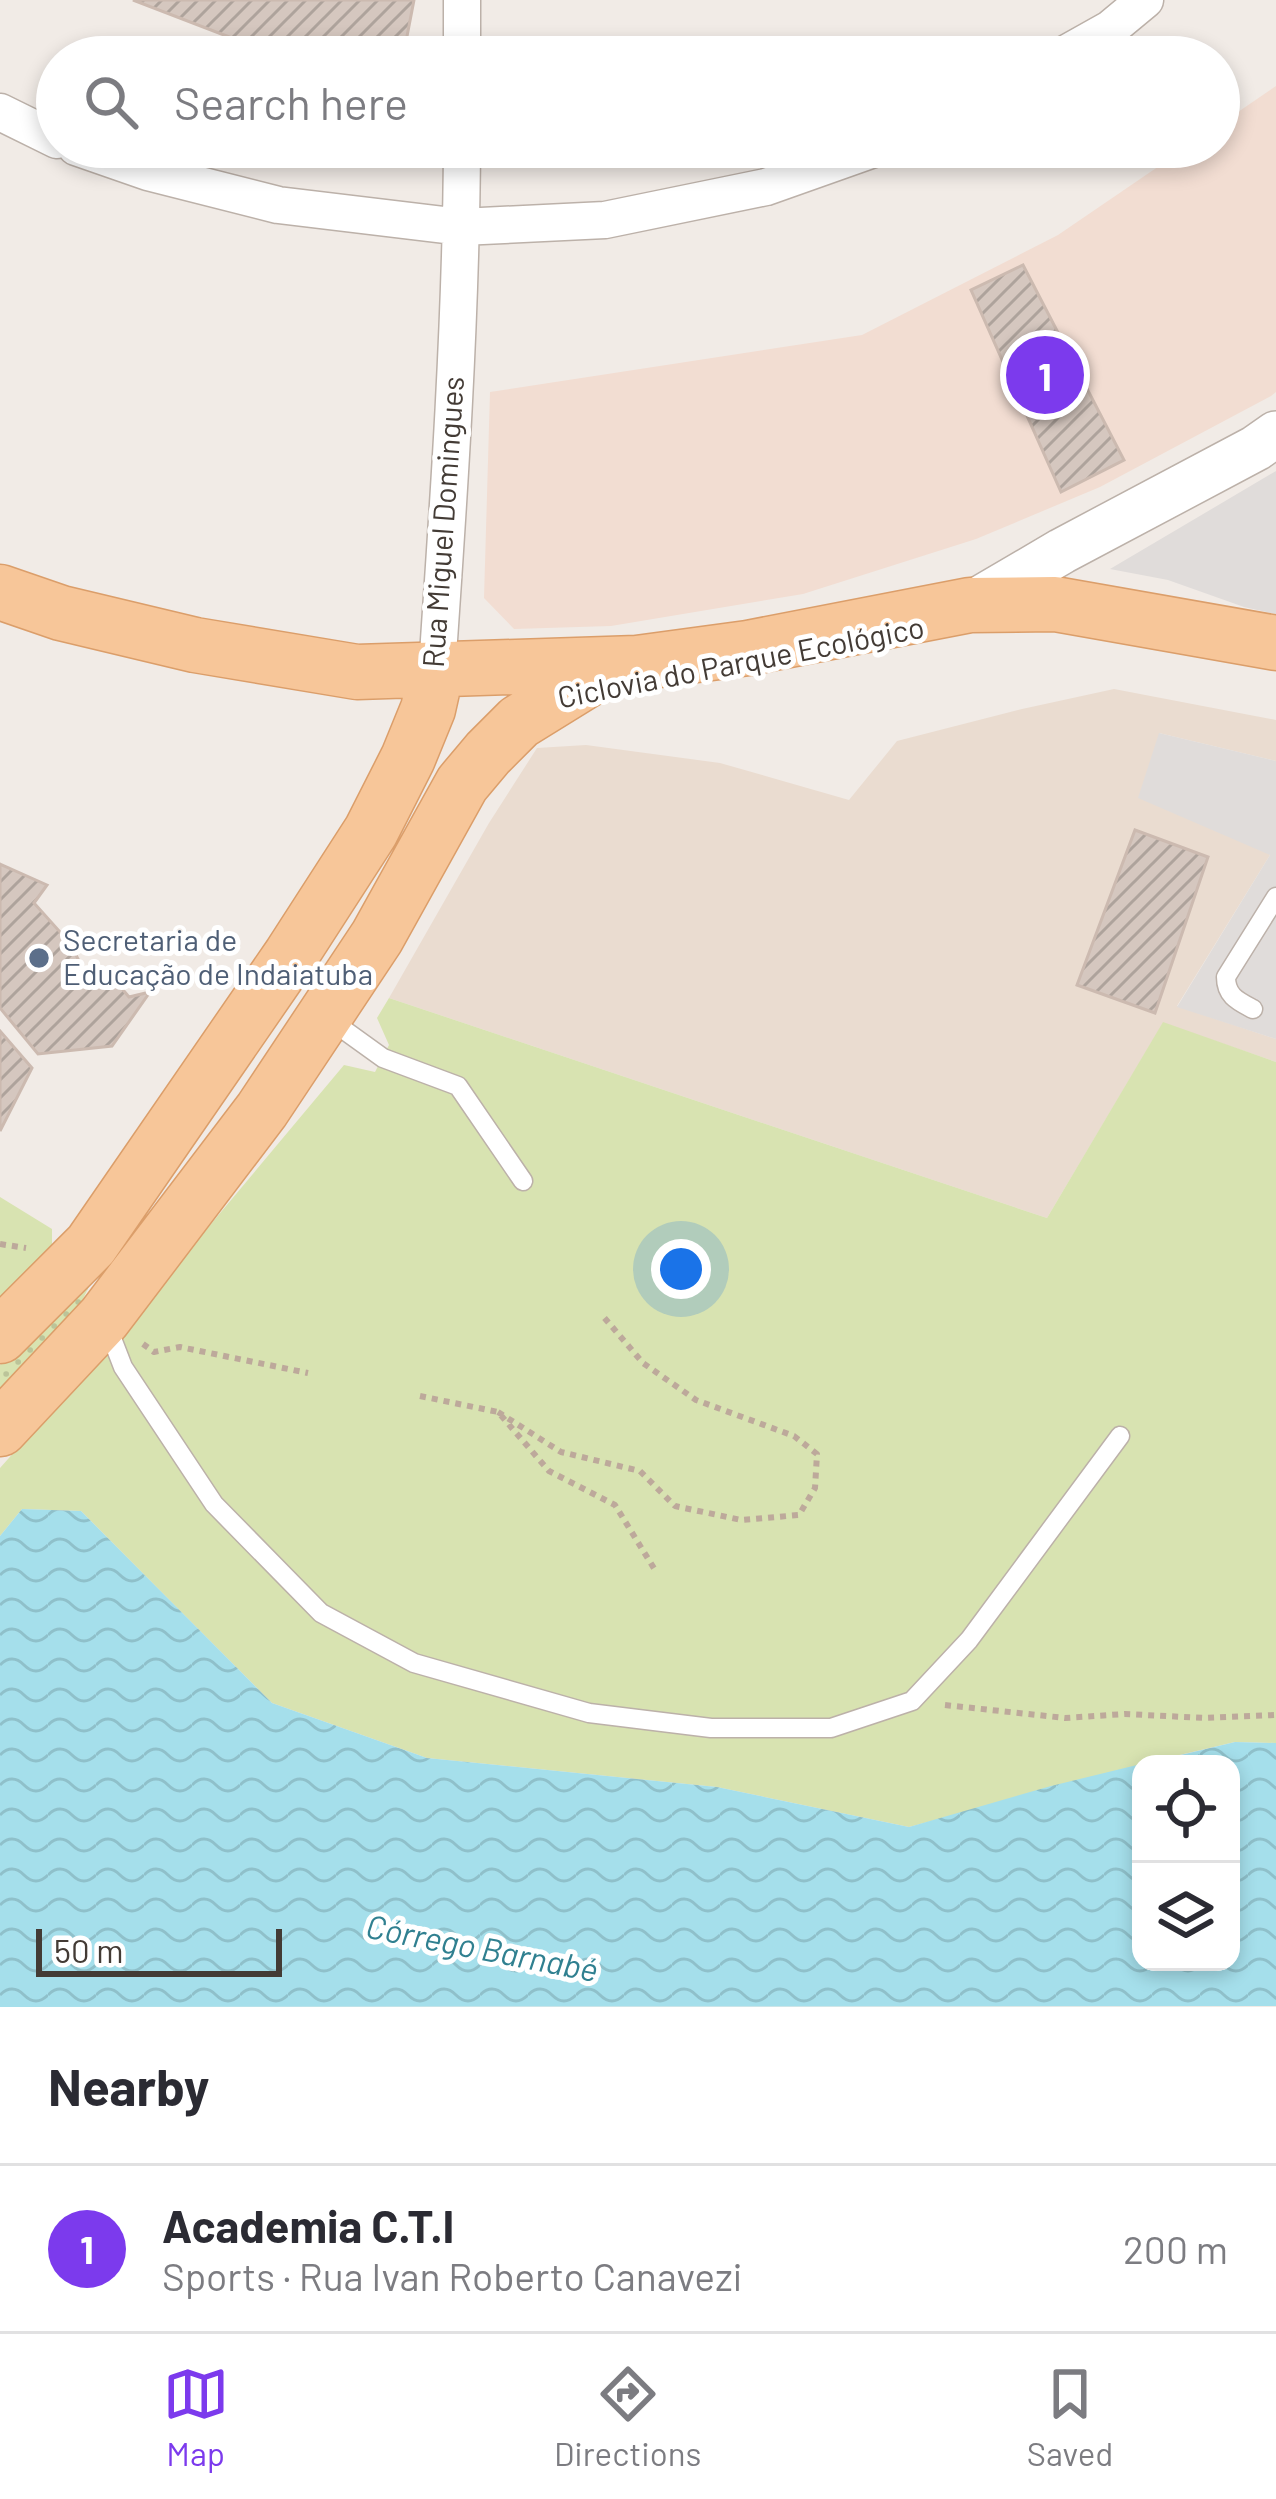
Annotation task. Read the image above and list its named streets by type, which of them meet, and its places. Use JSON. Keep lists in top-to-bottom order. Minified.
{"streets":{"main road":["Rua Miguel Domingues"]},"water":["Córrego Barnabé"],"places":["Secretaria de Educação de Indaiatuba"],"scale_bar":"50 m","page":{"search":"Search here","pins":"1","scale":"50 m","heading":"Nearby","list":[{"mark":"1","name":"Academia C.T.I","note":"Sports · Rua Ivan Roberto Canavezi","value":"200 m"}],"nav":["Map","Directions","Saved"]}}
